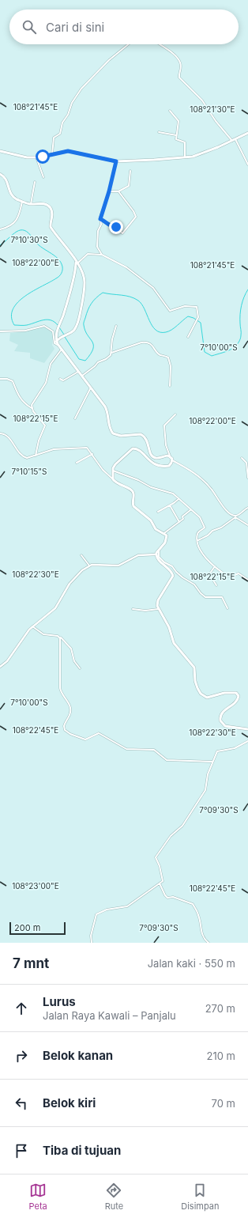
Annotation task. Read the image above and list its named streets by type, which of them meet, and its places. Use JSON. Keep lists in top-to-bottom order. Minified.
{"scale_bar":"200 m","page":{"search":"Cari di sini","scale":"200 m","heading":["7 mnt","Jalan kaki · 550 m"],"list":[["Lurus","Jalan Raya Kawali – Panjalu","270 m"],["Belok kanan","210 m"],["Belok kiri","70 m"],"Tiba di tujuan"],"nav":["Peta","Rute","Disimpan"]},"coordinates":["108°21'45\"E","108°21'30\"E","7°10'30\"S","108°22'00\"E","7°10'00\"S","108°22'15\"E","7°10'15\"S","108°22'30\"E","108°22'45\"E","7°09'30\"S","108°23'00\"E"]}
